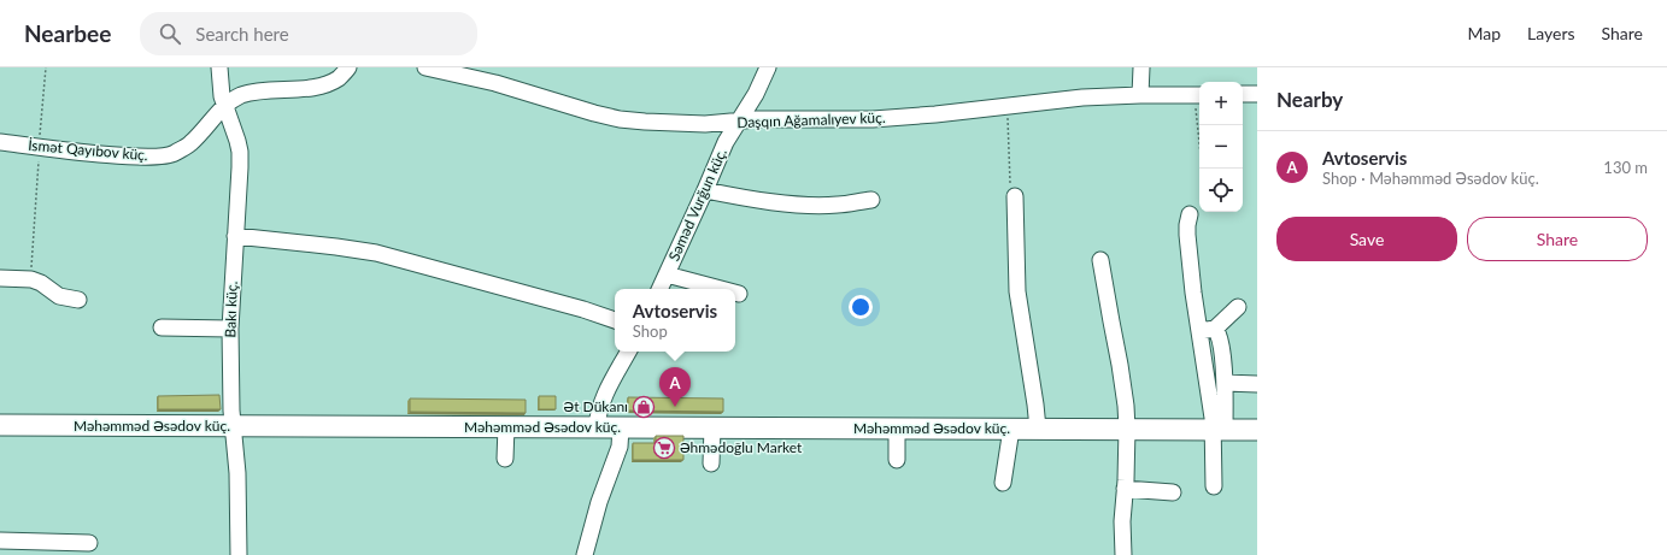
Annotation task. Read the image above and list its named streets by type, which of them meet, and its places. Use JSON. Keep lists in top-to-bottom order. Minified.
{"streets":{"main road":["Məhəmməd Əsədov küç."],"street":["Daşqın Ağamalıyev küç.","İsmət Qayıbov küç.","Səməd Vurğun küç.","Bakı küç."]},"crossings":[["Daşqın Ağamalıyev küç.","Səməd Vurğun küç."],["İsmət Qayıbov küç.","Bakı küç."],["Bakı küç.","Məhəmməd Əsədov küç."]],"places":{"shop":["Ət Dükanı"],"supermarket":["Əhmədoğlu Market"]},"page":{"header":"Nearbee","search":"Search here","nav":["Map","Layers","Share"],"heading":"Nearby","map_buttons":["+","−"],"list":[{"mark":"A","name":"Avtoservis","note":"Shop · Məhəmməd Əsədov küç.","value":"130 m"}],"buttons":["Save","Share"],"popup":["Avtoservis","Shop"],"pins":"A"}}
